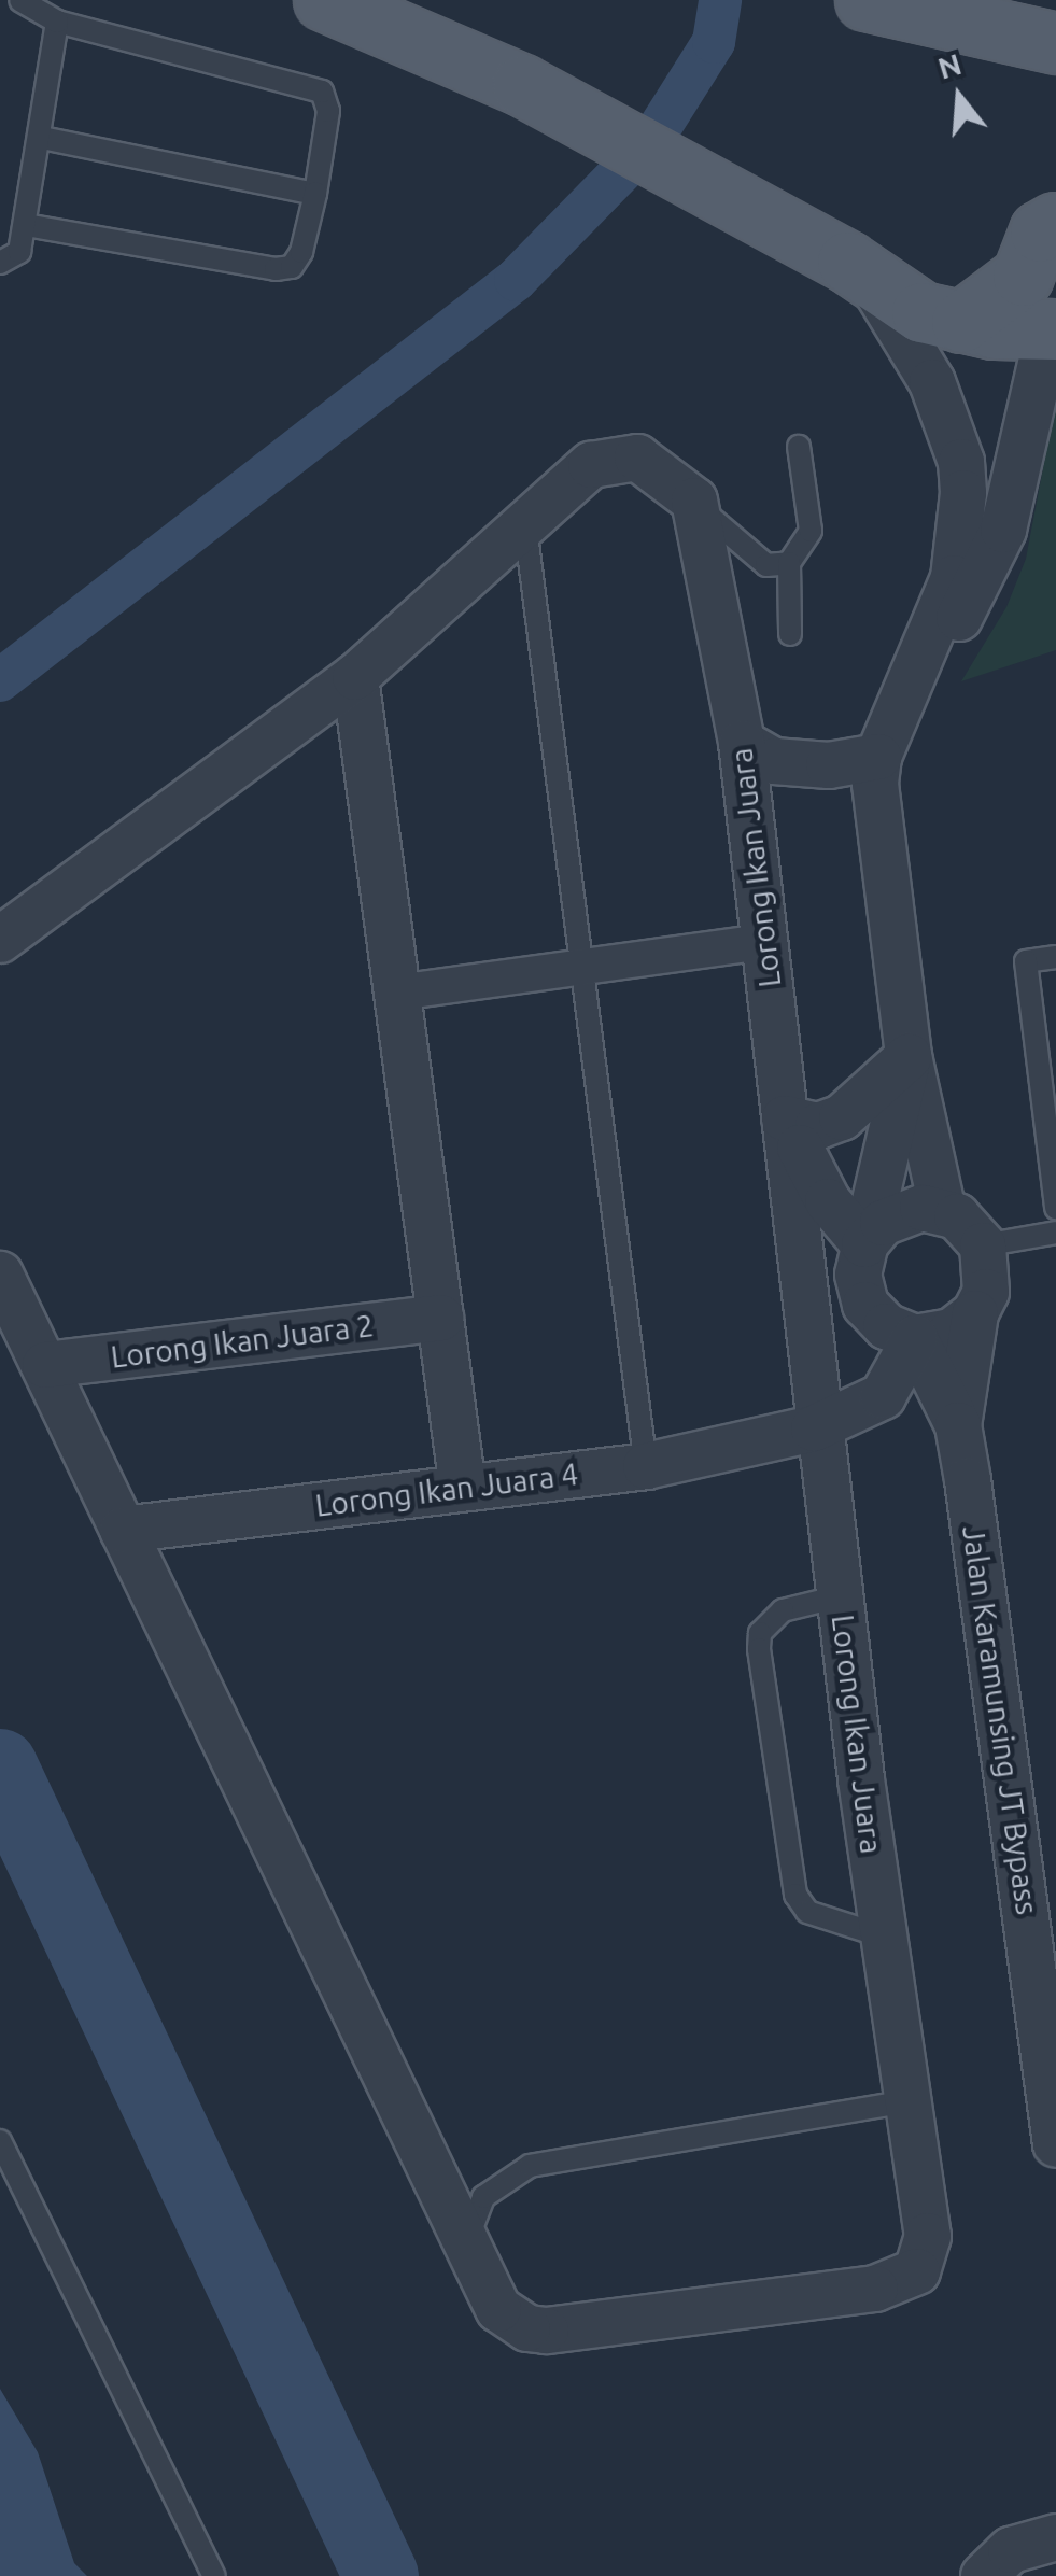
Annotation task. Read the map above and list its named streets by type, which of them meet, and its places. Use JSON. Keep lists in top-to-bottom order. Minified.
{"streets":{"street":["Lorong Ikan Juara","Lorong Ikan Juara 2","Lorong Ikan Juara 4","Jalan Karamunsing JT Bypass"]},"crossings":[["Lorong Ikan Juara","Lorong Ikan Juara 2"],["Lorong Ikan Juara","Lorong Ikan Juara 4"],["Lorong Ikan Juara 4","Jalan Karamunsing JT Bypass"]],"north":"top"}
